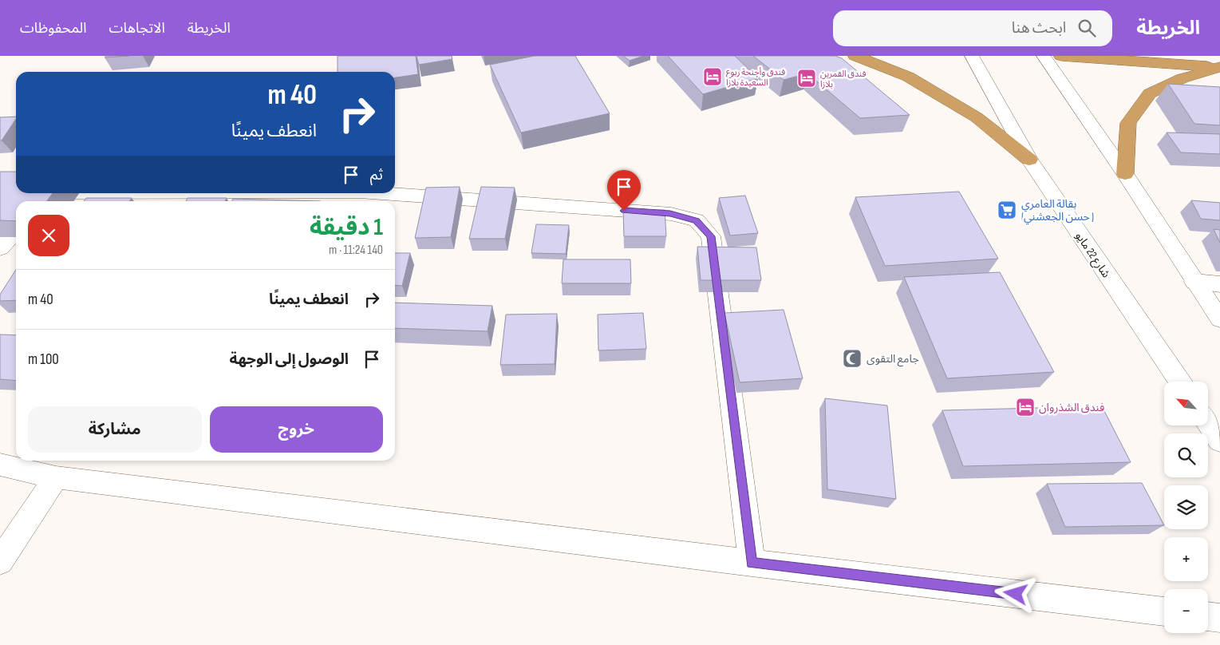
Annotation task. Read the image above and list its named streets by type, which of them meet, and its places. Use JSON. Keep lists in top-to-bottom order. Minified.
{"streets":{"street":["شارع 22 مايو"]},"places":{"hotel":["فندق وأجنحة ربوع السعيدة بلازا","فندق القمرين بلازا","فندق الشذروان"],"supermarket":["بقالة العامري (حسن الجعشني )"],"mosque":["جامع التقوى"]},"north":"top left","page":{"header":"الخريطة","search":"ابحث هنا","nav":["الخريطة","الاتجاهات","المحفوظات"],"turn":["40 m","انعطف يمينًا"],"then":"ثم","heading":["1 دقيقة","140 m · 11:24"],"list":[{"name":"انعطف يمينًا","value":"40 m"},{"name":"الوصول إلى الوجهة","value":"100 m"}],"map_buttons":["+","−"],"buttons":["خروج","مشاركة"]}}
